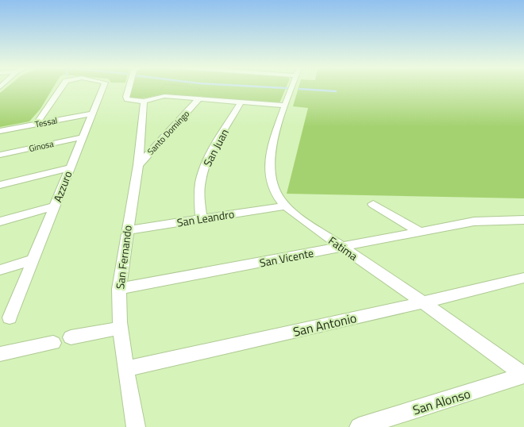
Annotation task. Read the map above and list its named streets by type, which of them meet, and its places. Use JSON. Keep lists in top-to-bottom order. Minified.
{"streets":{"street":["Tessal","Santo Domingo","Ginosa","San Juan","Azzuro","San Leandro","Fatima","San Fernando","San Vicente","San Antonio","San Alonso"]},"crossings":[["Tessal","Azzuro"],["Santo Domingo","San Fernando"],["Ginosa","Azzuro"],["San Juan","San Leandro"],["San Leandro","Fatima"],["San Leandro","San Fernando"],["Fatima","San Vicente"],["Fatima","San Antonio"],["Fatima","San Alonso"],["San Fernando","San Vicente"],["San Fernando","San Antonio"]]}
